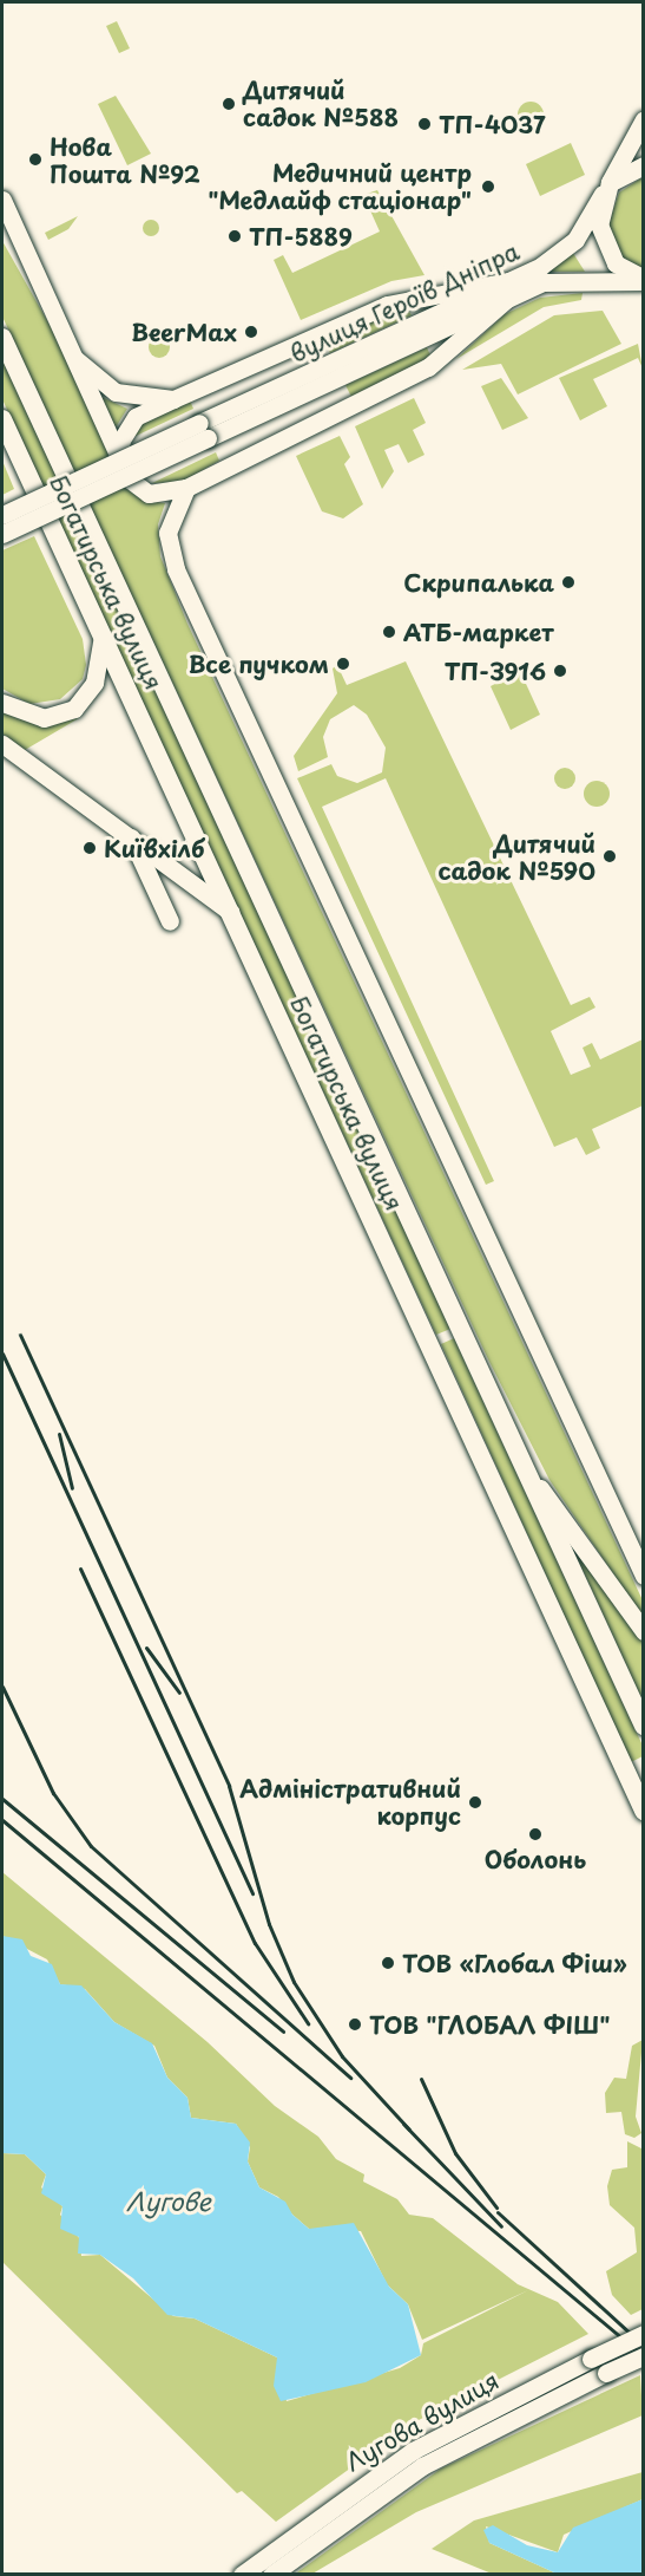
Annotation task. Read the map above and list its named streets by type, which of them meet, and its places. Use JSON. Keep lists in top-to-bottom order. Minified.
{"streets":{"main road":["вулиця Героїв Дніпра","Богатирська вулиця","Лугова вулиця"]},"water":["Лугове"],"places":["Дитячий садок №588","ТП-4037","Нова Пошта №92","Медичний центр \"Медлайф стаціонар\"","ТП-5889","BeerMax","Скрипалька","АТБ-маркет","Все пучком","ТП-3916","Київхілб","Дитячий садок №590","Адміністративний корпус","Оболонь","ТОВ «Глобал Фіш»","ТОВ \"ГЛОБАЛ ФІШ\""]}
